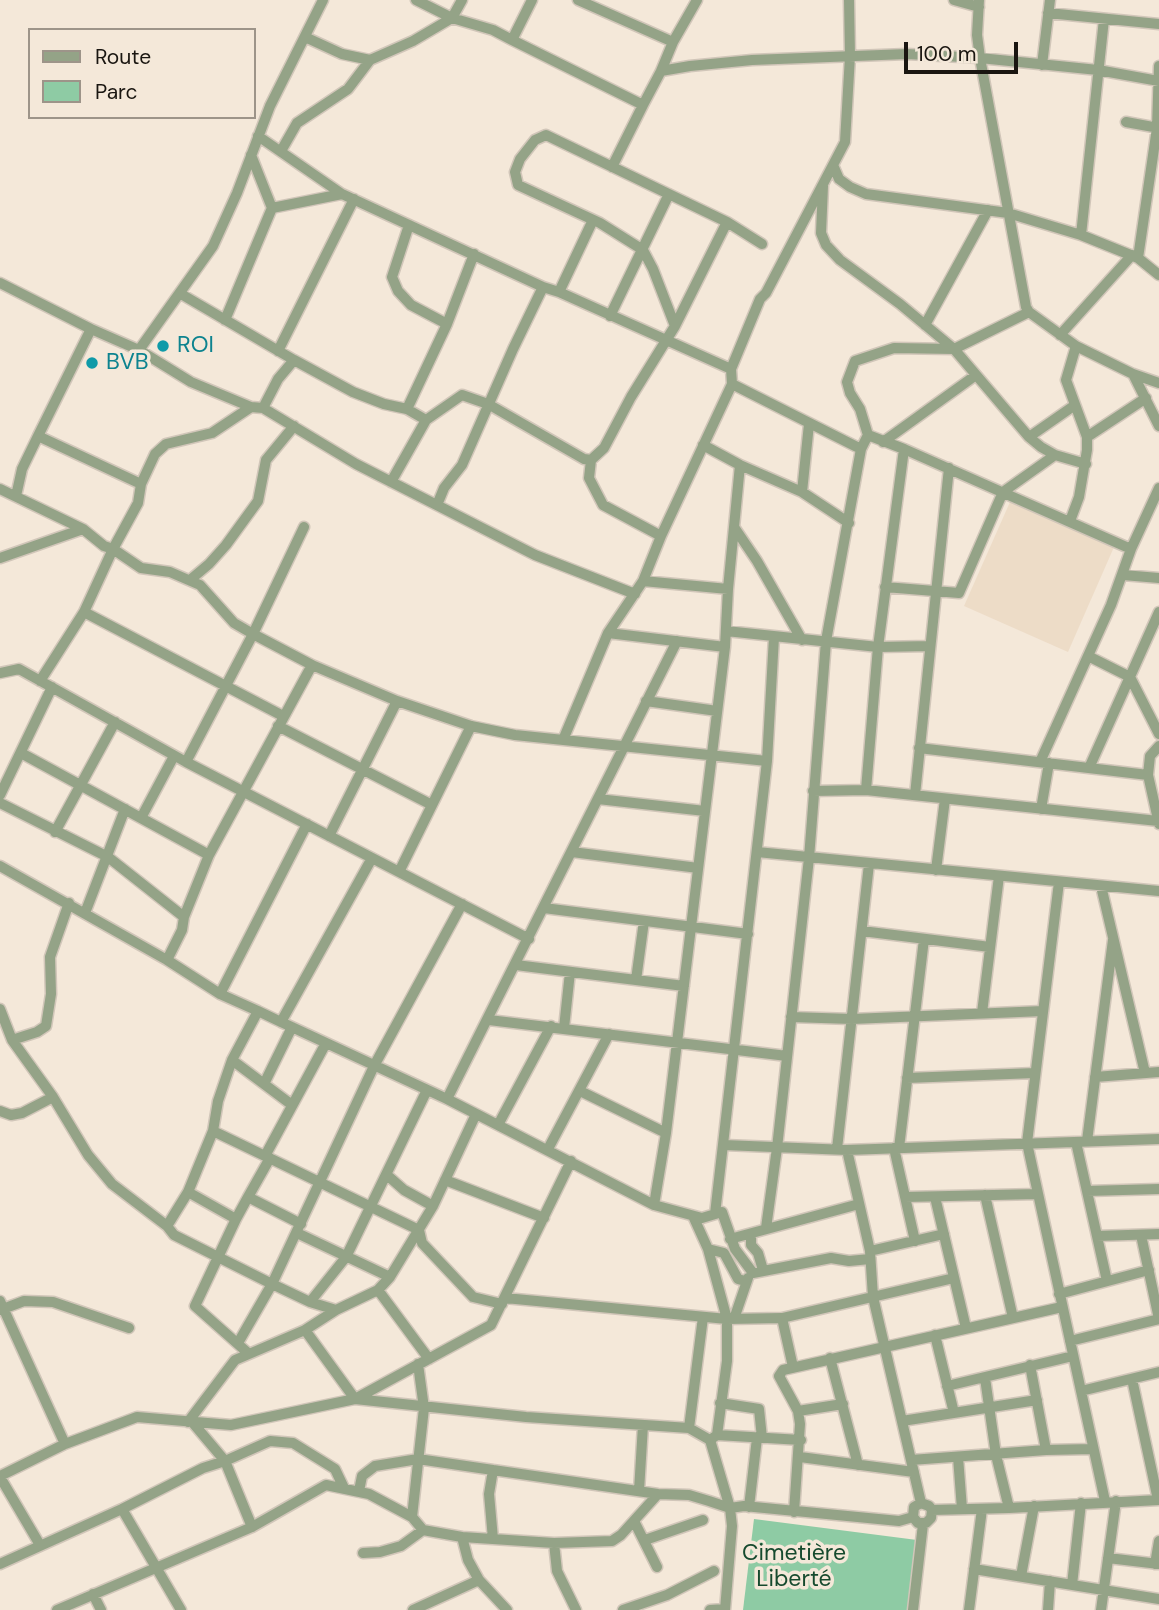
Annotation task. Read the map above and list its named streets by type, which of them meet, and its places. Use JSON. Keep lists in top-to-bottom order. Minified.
{"parks":["Cimetière Liberté"],"places":["ROI","BVB"],"legend":["Route","Parc"],"scale_bar":"100 m"}
